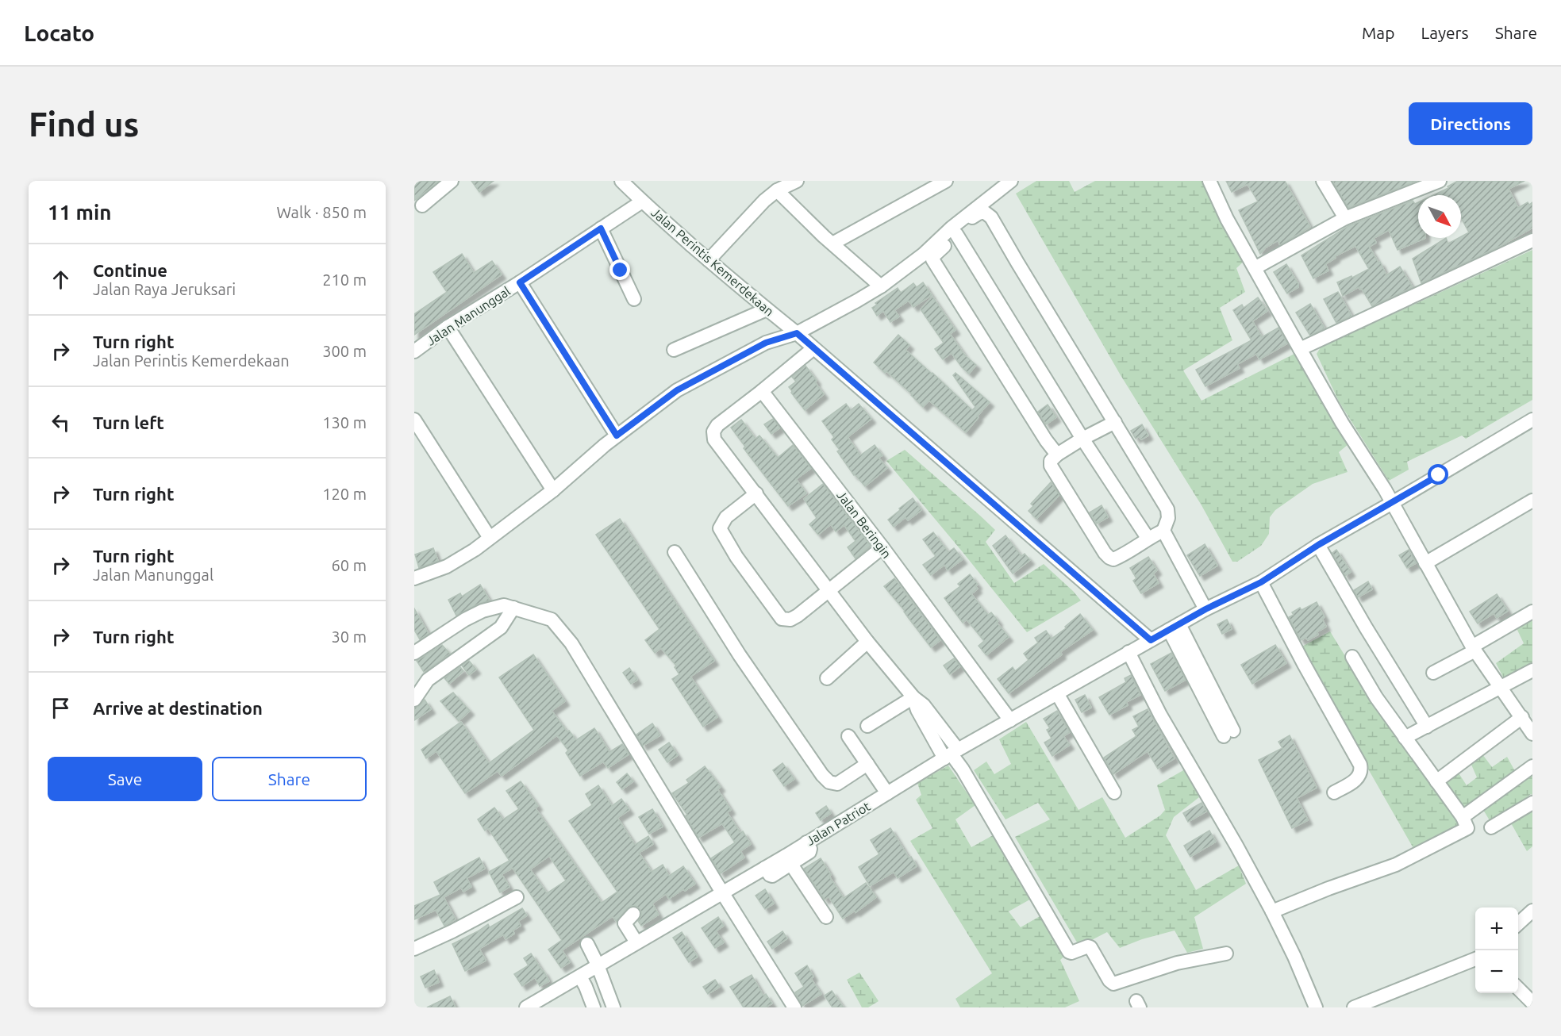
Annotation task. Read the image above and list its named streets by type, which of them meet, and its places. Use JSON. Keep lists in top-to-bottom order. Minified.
{"streets":{"street":["Jalan Perintis Kemerdekaan","Jalan Manunggal","Jalan Beringin","Jalan Patriot"]},"crossings":[["Jalan Perintis Kemerdekaan","Jalan Manunggal"],["Jalan Perintis Kemerdekaan","Jalan Patriot"],["Jalan Beringin","Jalan Patriot"]],"north":"bottom right","page":{"header":"Locato","nav":["Map","Layers","Share"],"buttons":["Directions",["Save","Share"]],"title":"Find us","heading":["11 min","Walk · 850 m"],"list":[["Continue","Jalan Raya Jeruksari","210 m"],["Turn right","Jalan Perintis Kemerdekaan","300 m"],["Turn left","130 m"],["Turn right","120 m"],["Turn right","Jalan Manunggal","60 m"],["Turn right","30 m"],"Arrive at destination"],"map_buttons":["+","−"]}}
